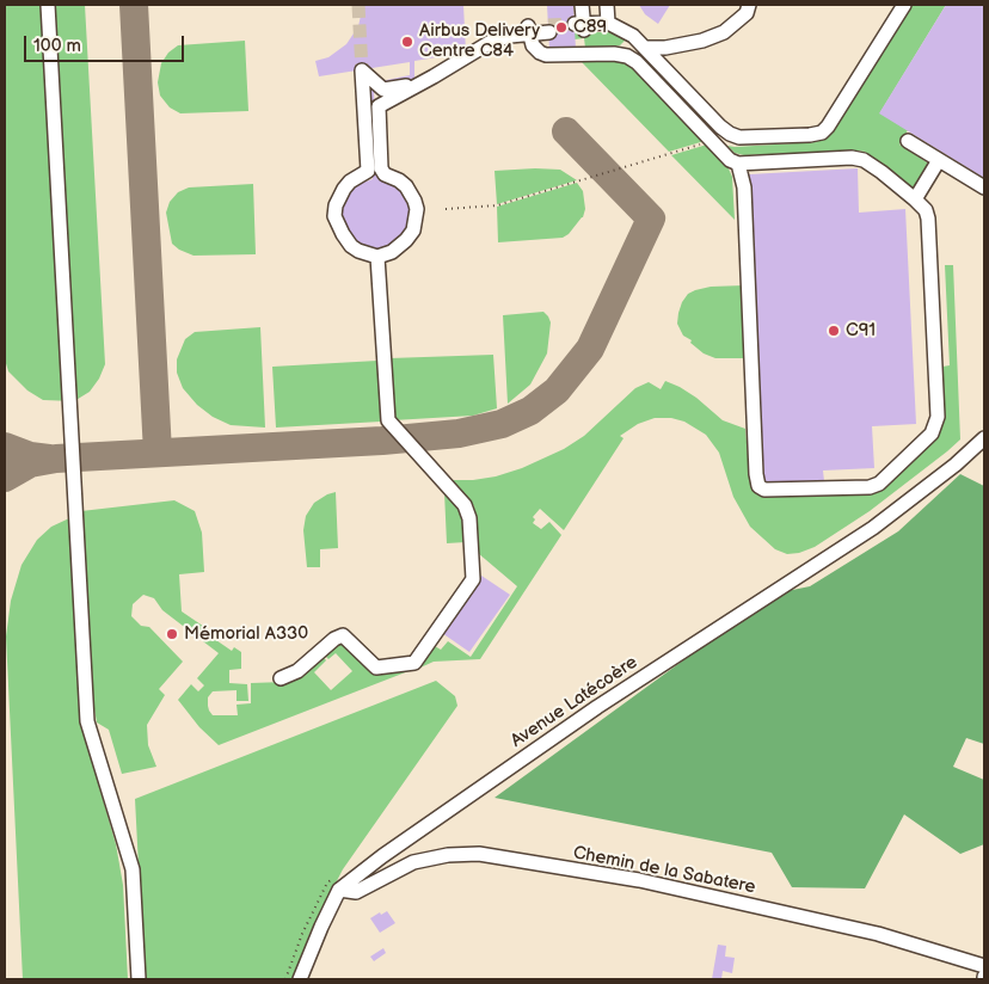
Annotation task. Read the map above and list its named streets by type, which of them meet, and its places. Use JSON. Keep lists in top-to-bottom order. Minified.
{"streets":{"street":["Avenue Latécoère","Chemin de la Sabatere"]},"crossings":[["Avenue Latécoère","Chemin de la Sabatere"]],"places":["C89","Airbus Delivery Centre C84","C91","Mémorial A330"],"scale_bar":"100 m"}
